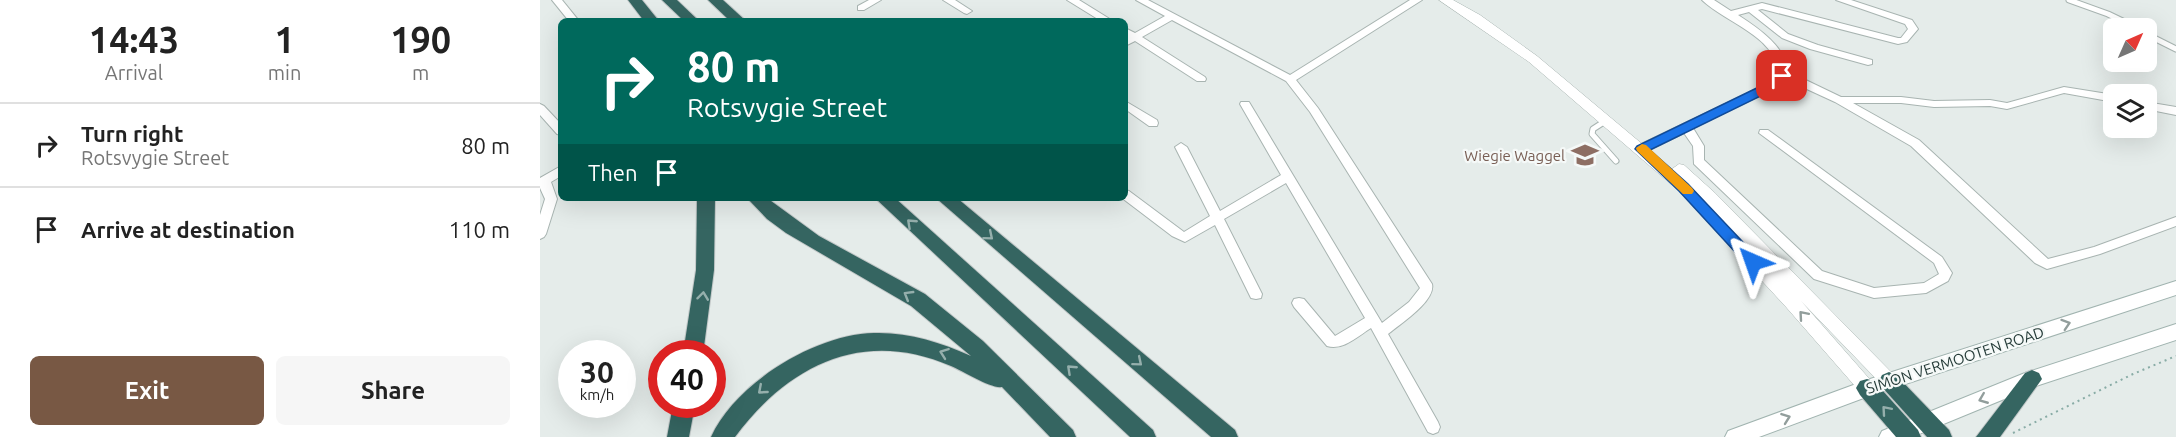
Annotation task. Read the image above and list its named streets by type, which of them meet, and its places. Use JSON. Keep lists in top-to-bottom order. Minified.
{"streets":{"main road":["SIMON VERMOOTEN ROAD"]},"places":{"school or university":["Wiegie Waggel"]},"north":"top right","page":{"eta":["14:43","Arrival","1","min","190","m"],"turn":["80 m","Rotsvygie Street"],"list":[{"name":"Turn right","note":"Rotsvygie Street","value":"80 m"},{"name":"Arrive at destination","value":"110 m"}],"then":"Then","speed":"30 km/h","limit":"40","buttons":["Exit","Share"]}}
